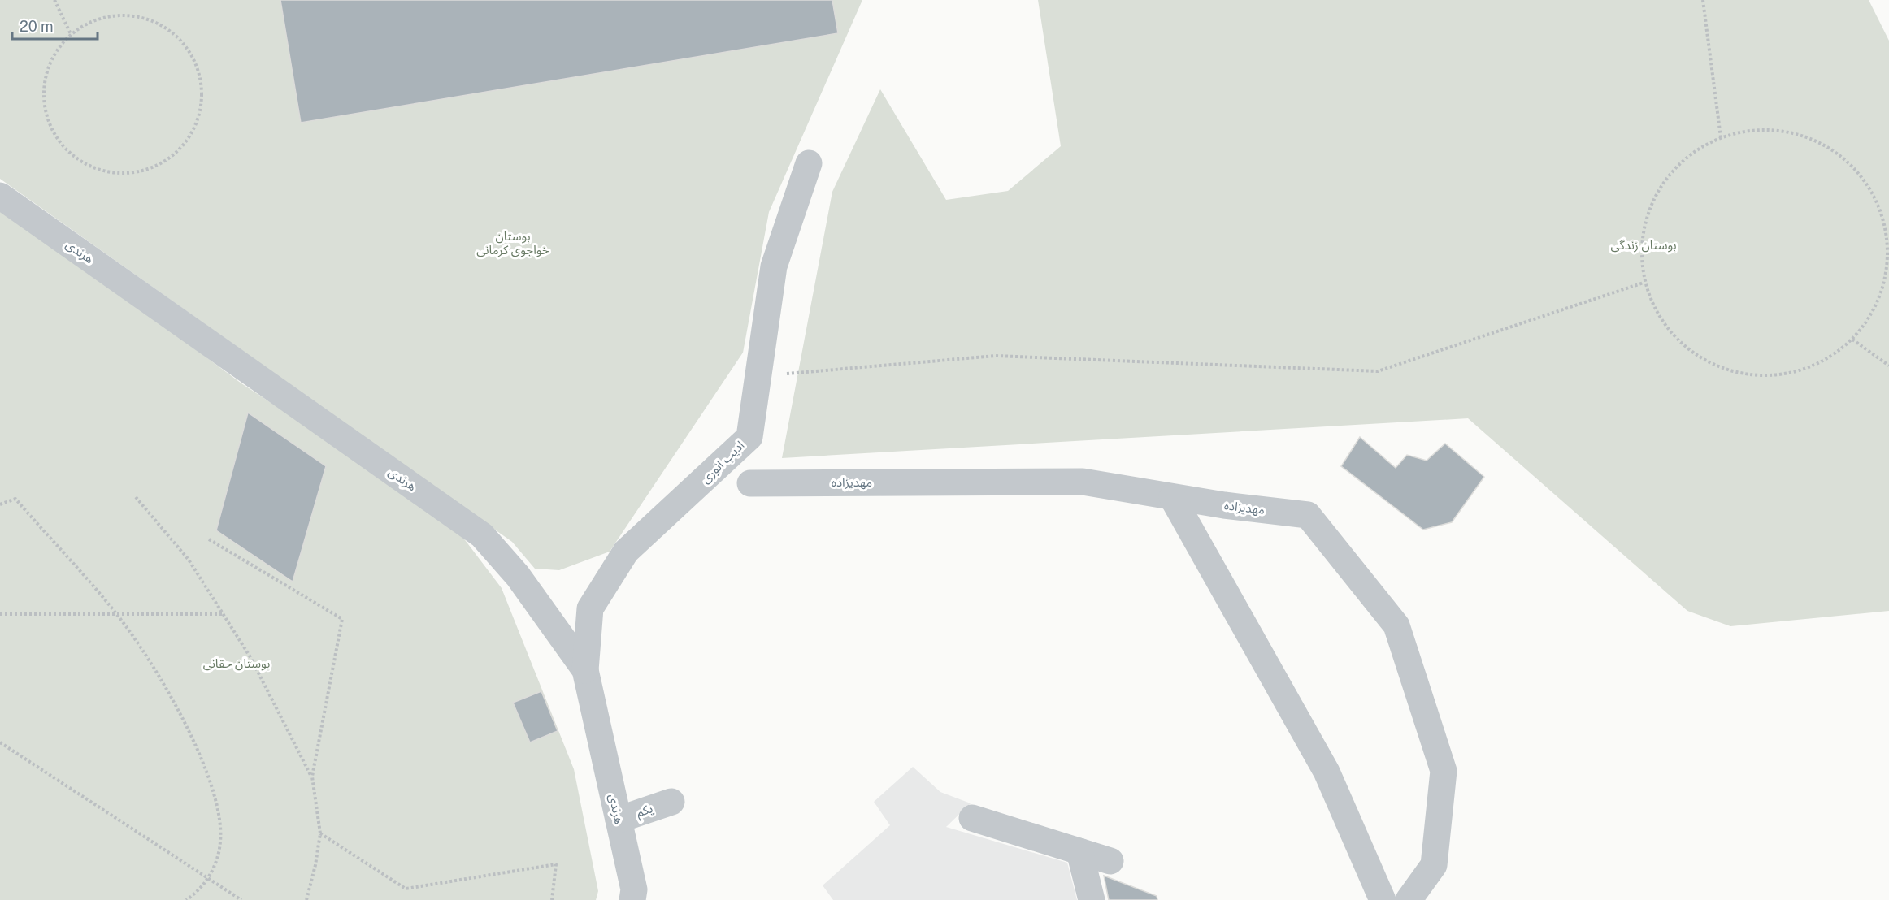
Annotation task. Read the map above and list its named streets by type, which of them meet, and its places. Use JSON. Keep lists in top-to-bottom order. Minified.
{"streets":{"street":["هرندی","ادیب انوری","مهدیزاده","یکم"]},"crossings":[["هرندی","ادیب انوری"],["هرندی","یکم"]],"parks":["بوستان خواجوی کرمانی","بوستان زندگی","بوستان حقانی"],"scale_bar":"20 m"}
